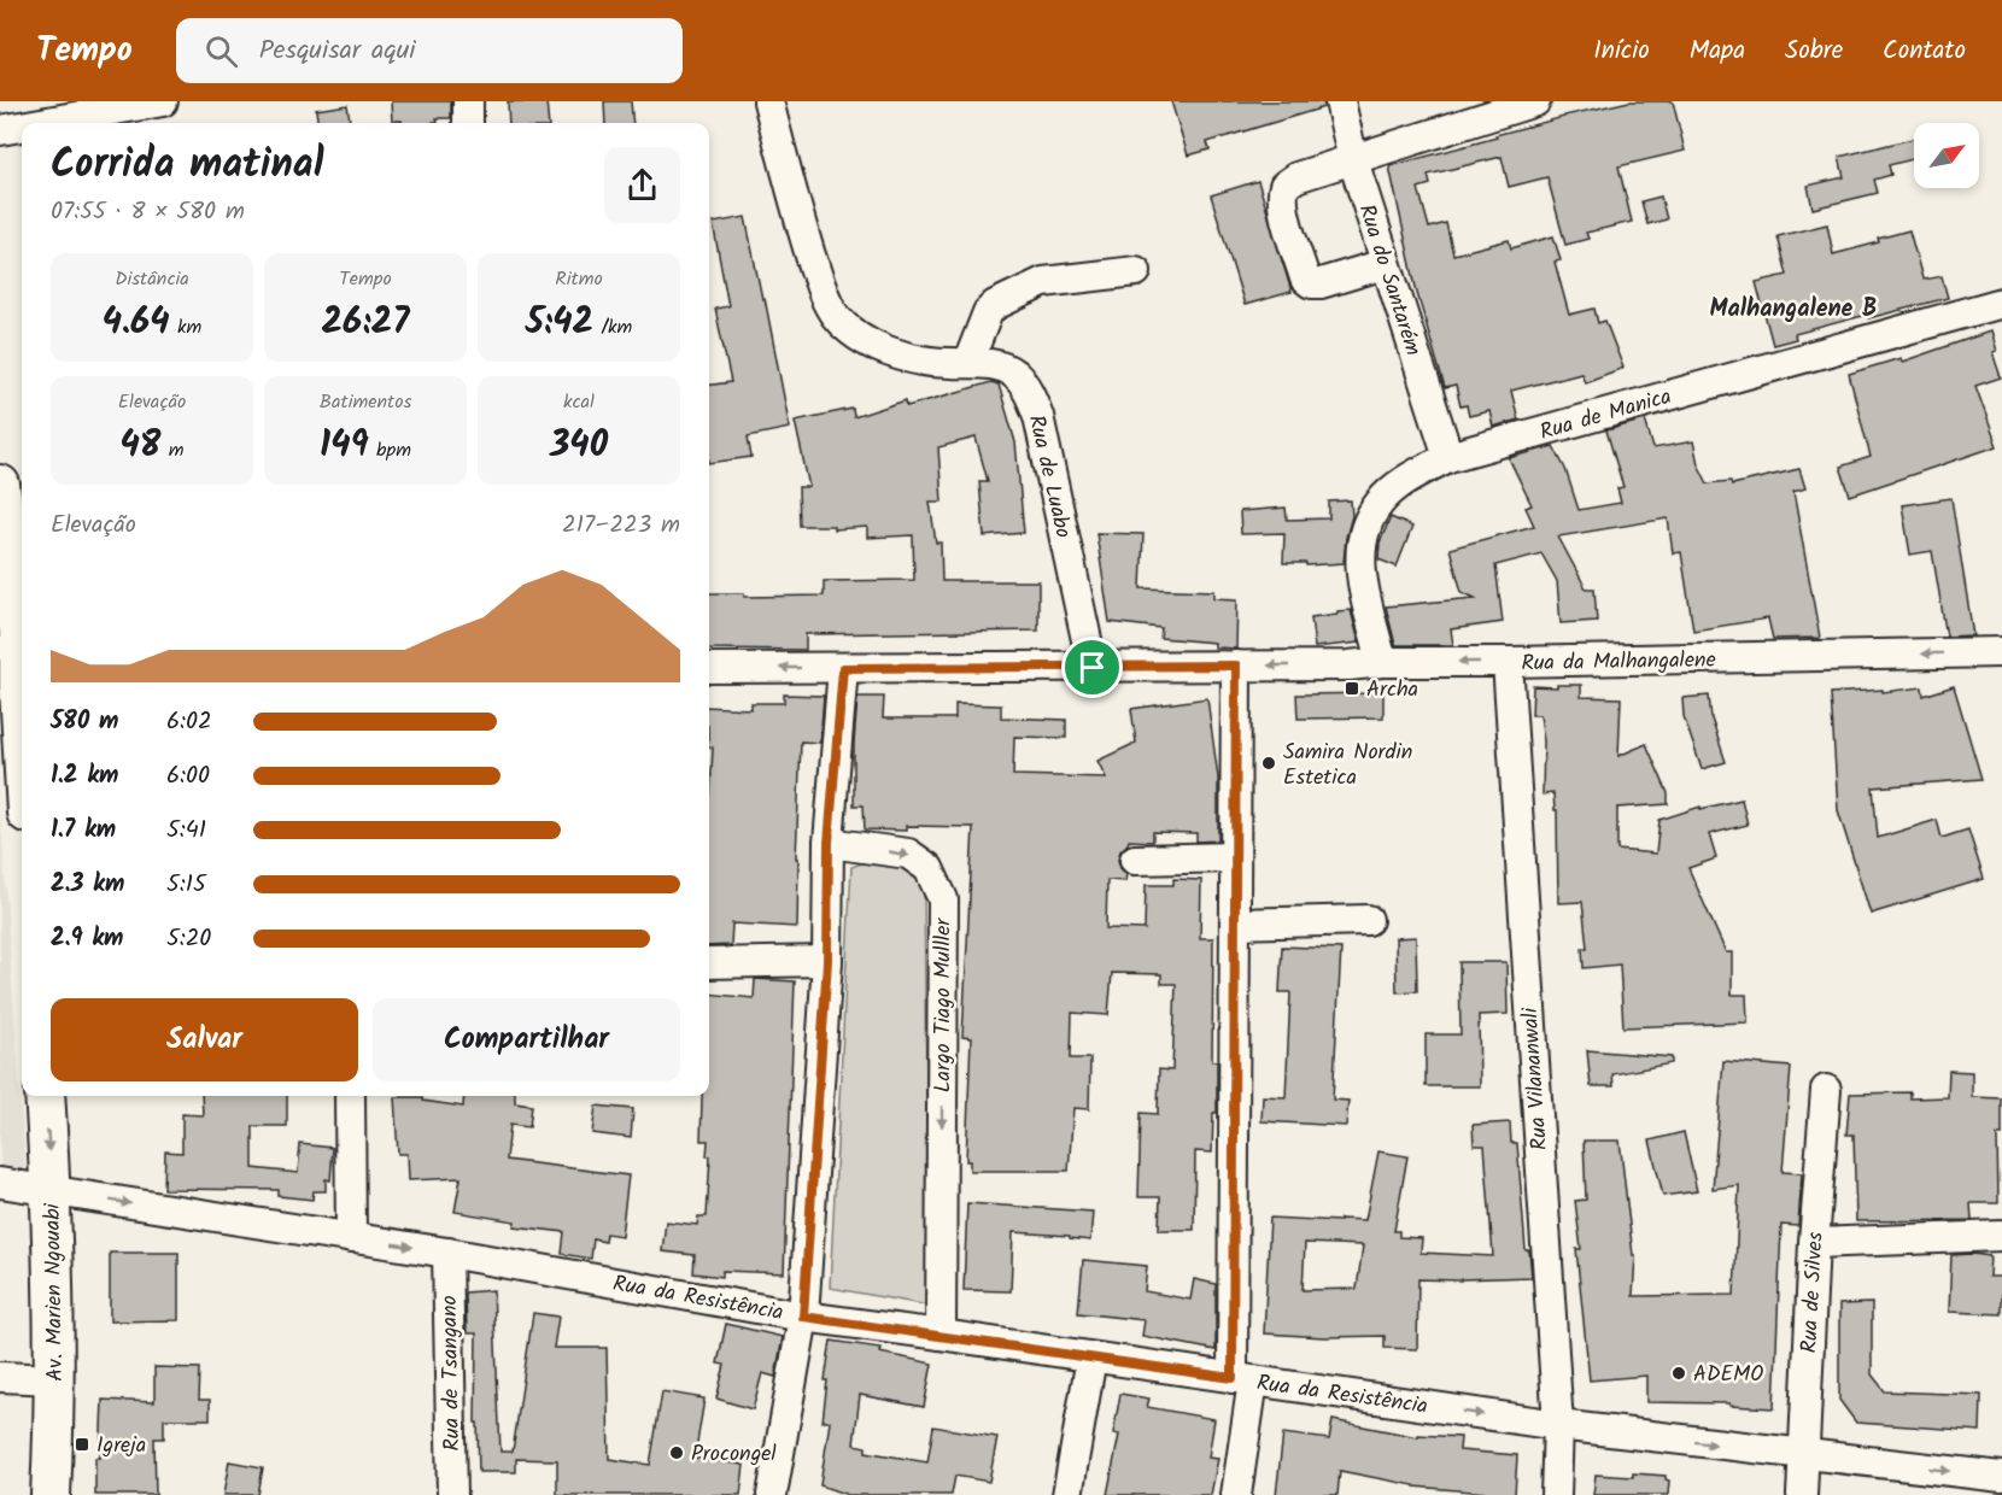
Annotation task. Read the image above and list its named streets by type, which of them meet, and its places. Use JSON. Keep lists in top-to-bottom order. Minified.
{"streets":{"main road":["Av. Marien Ngouabi"],"street":["Rua do Santarém","Rua de Manica","Rua de Luabo","Rua da Malhangalene","Largo Tiago Mulller","Rua Vilananwali","Rua de Silves","Rua da Resistência","Rua de Tsangano"]},"crossings":[["Rua do Santarém","Rua de Manica"],["Rua de Manica","Rua da Malhangalene"],["Rua de Luabo","Rua da Malhangalene"],["Rua da Malhangalene","Rua Vilananwali"],["Largo Tiago Mulller","Rua da Resistência"],["Rua Vilananwali","Rua da Resistência"],["Av. Marien Ngouabi","Rua da Resistência"],["Rua de Silves","Rua da Resistência"],["Rua da Resistência","Rua de Tsangano"]],"one_way":["Rua da Malhangalene","Rua da Resistência"],"districts":["Malhangalene B"],"places":{"transit":["Archa","Igreja"],"other":["Samira Nordin Estetica","ADEMO","Procongel"]},"north":"top right","page":{"header":"Tempo","search":"Pesquisar aqui","nav":["Início","Mapa","Sobre","Contato"],"heading":["Corrida matinal","07:55 · 8 × 580 m"],"stats":[["Distância","4.64 km"],["Tempo","26:27"],["Ritmo","5:42 /km"],["Elevação","48 m"],["Batimentos","149 bpm"],["kcal","340"]],"chart":["Elevação","217–223 m"],"list":[{"name":"580 m","note":"6:02"},{"name":"1.2 km","note":"6:00"},{"name":"1.7 km","note":"5:41"},{"name":"2.3 km","note":"5:15"},{"name":"2.9 km","note":"5:20"}],"buttons":["Salvar","Compartilhar"]}}
